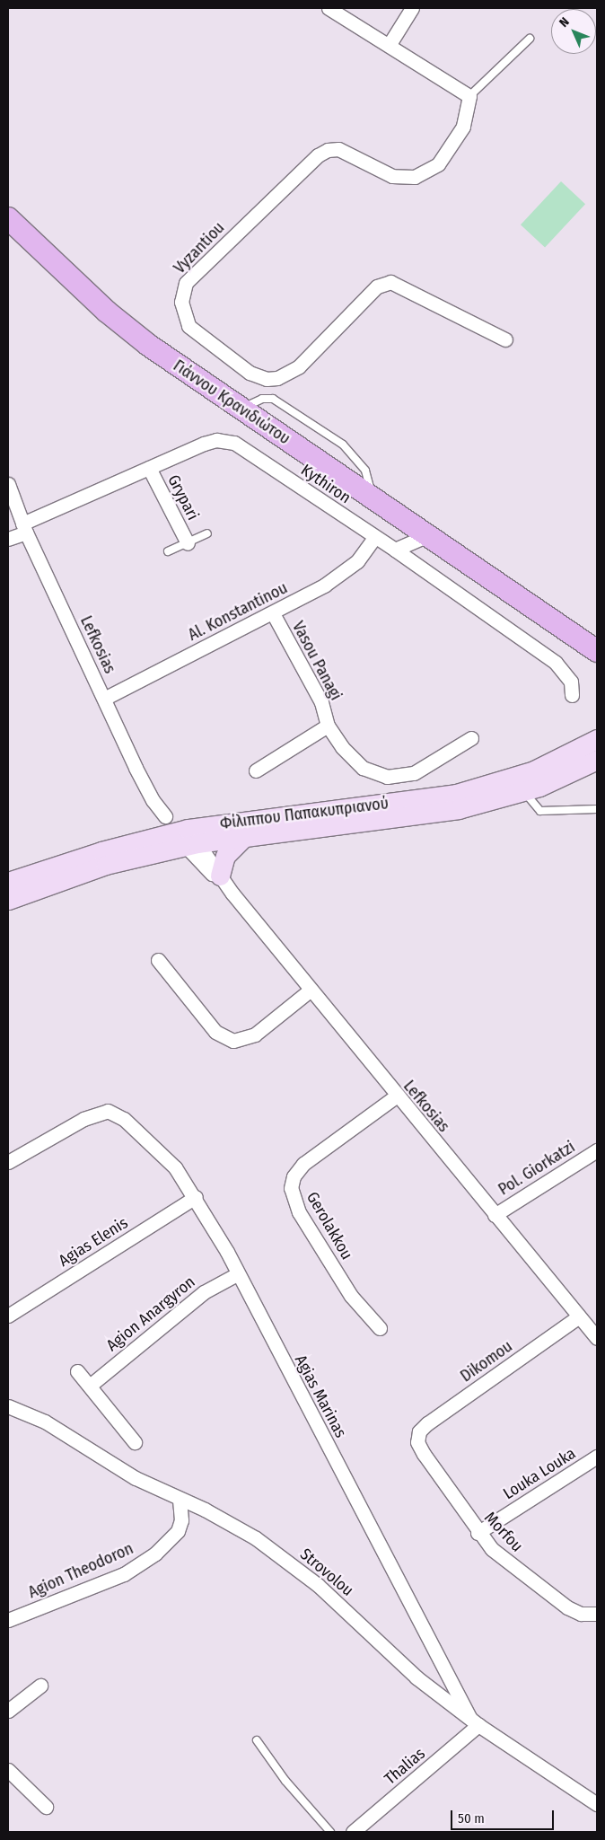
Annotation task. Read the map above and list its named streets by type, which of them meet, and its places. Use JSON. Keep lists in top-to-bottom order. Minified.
{"streets":{"main road":["Γιάννου Κρανιδιώτου","Φίλιππου Παπακυπριανού"],"street":["Vyzantiou","Kythiron","Grypari","Al. Konstantinou","Lefkosias","Vasou Panagi","Pol. Giorkatzi","Gerolakkou","Agias Elenis","Agion Anargyron","Dikomou","Agias Marinas","Louka Louka","Morfou","Agion Theodoron","Strovolou","Thalias"]},"crossings":[["Kythiron","Grypari"],["Kythiron","Al. Konstantinou"],["Kythiron","Lefkosias"],["Al. Konstantinou","Lefkosias"],["Al. Konstantinou","Vasou Panagi"],["Lefkosias","Φίλιππου Παπακυπριανού"],["Lefkosias","Pol. Giorkatzi"],["Lefkosias","Gerolakkou"],["Lefkosias","Dikomou"],["Agias Elenis","Agias Marinas"],["Agion Anargyron","Agias Marinas"],["Dikomou","Morfou"],["Agias Marinas","Strovolou"],["Agias Marinas","Thalias"],["Louka Louka","Morfou"],["Agion Theodoron","Strovolou"],["Strovolou","Thalias"]],"scale_bar":"50 m","north":"top left"}
